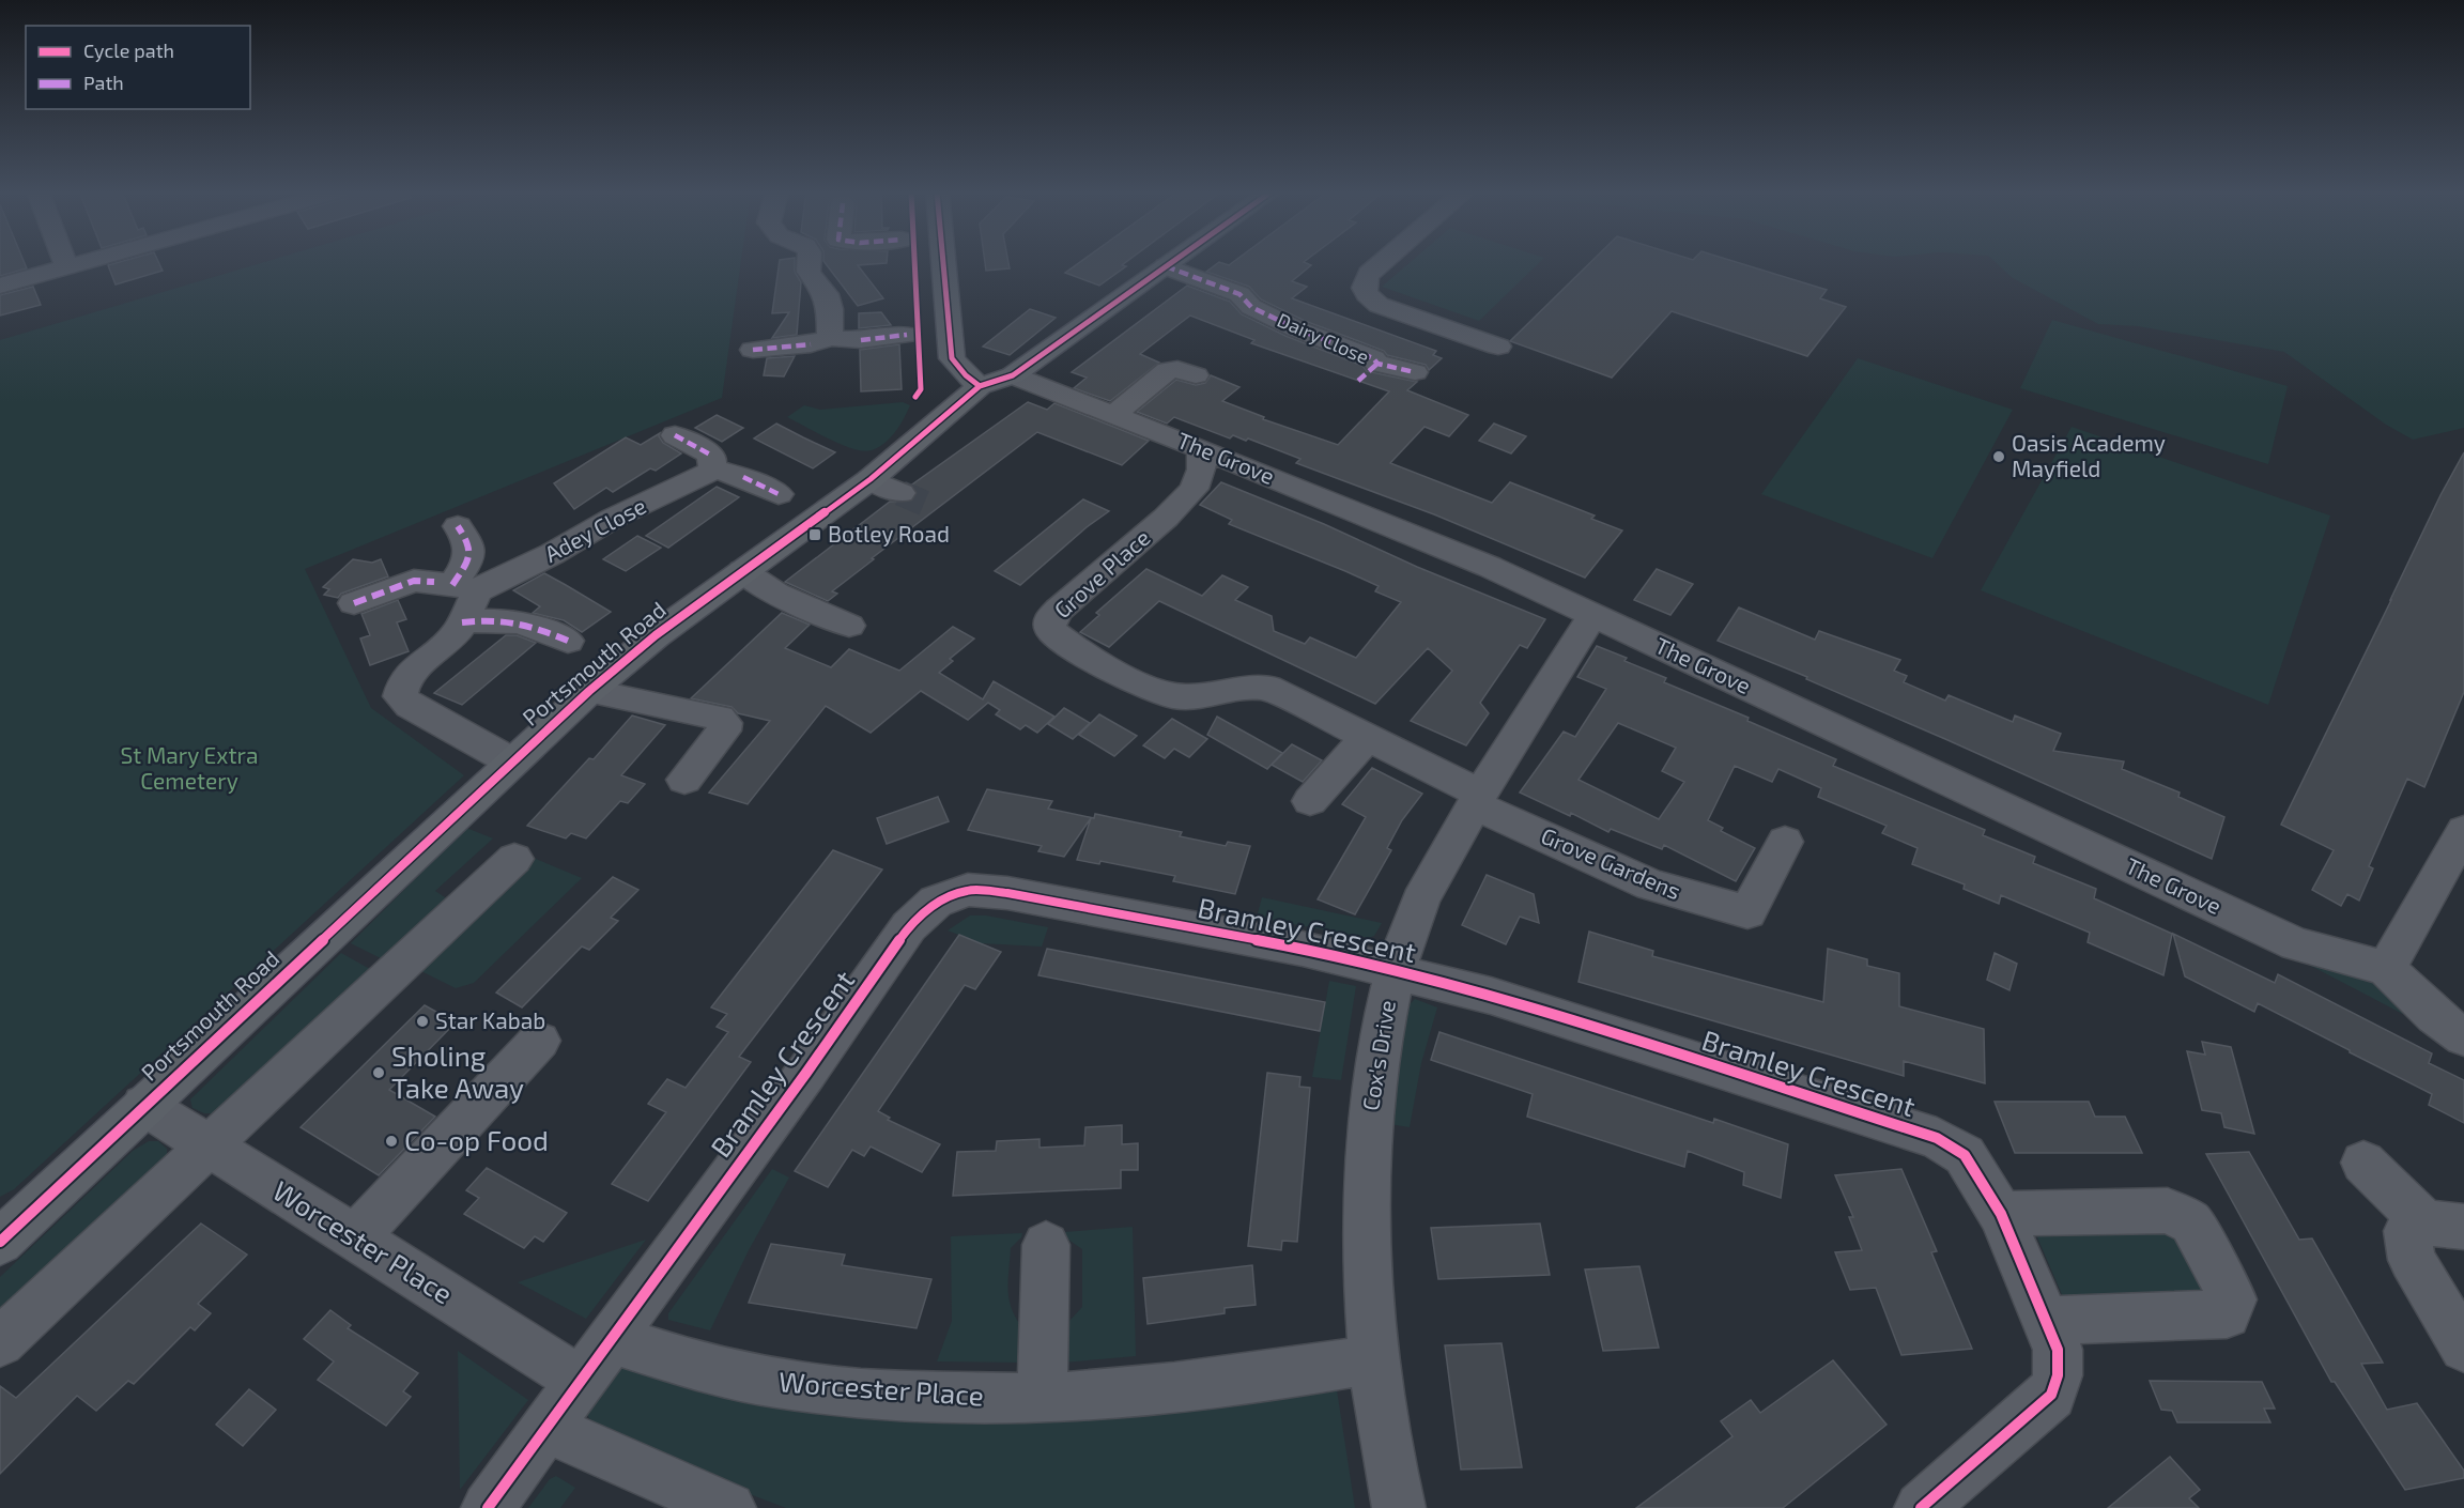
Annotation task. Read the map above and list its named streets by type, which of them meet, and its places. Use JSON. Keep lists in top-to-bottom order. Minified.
{"streets":{"main road":["Portsmouth Road"],"street":["Dairy Close","The Grove","Adey Close","Grove Place","Grove Gardens","Bramley Crescent","Cox's Drive","Worcester Place"]},"crossings":[["Dairy Close","Portsmouth Road"],["The Grove","Grove Place"],["The Grove","Portsmouth Road"],["The Grove","Cox's Drive"],["Grove Place","Grove Gardens"],["Grove Place","Cox's Drive"],["Portsmouth Road","Worcester Place"],["Grove Gardens","Cox's Drive"],["Bramley Crescent","Cox's Drive"],["Bramley Crescent","Worcester Place"],["Cox's Drive","Worcester Place"]],"parks":["St Mary Extra Cemetery"],"places":{"other":["Oasis Academy Mayfield","Star Kabab","Sholing Take Away","Co-op Food"],"transit":["Botley Road"]},"legend":["Cycle path","Path"]}
